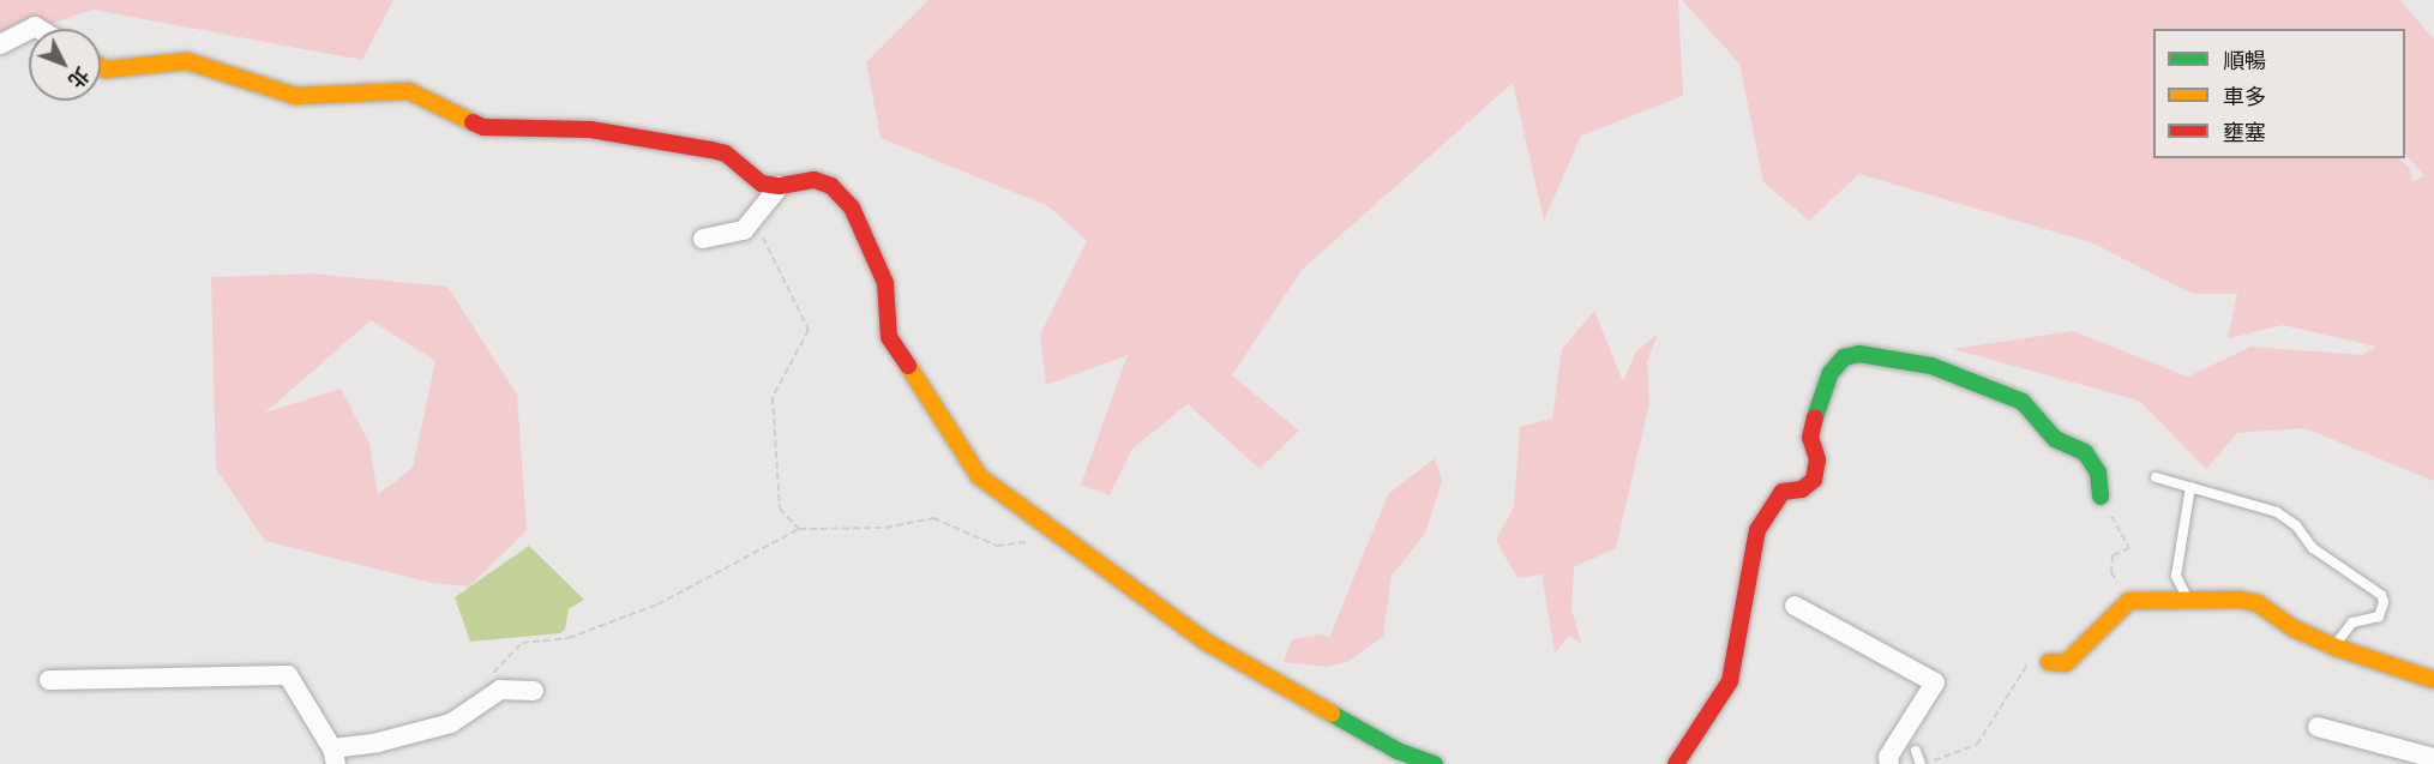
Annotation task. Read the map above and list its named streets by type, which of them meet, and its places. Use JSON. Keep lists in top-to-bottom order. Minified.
{"legend":["順暢","車多","壅塞"],"north":"bottom right"}
